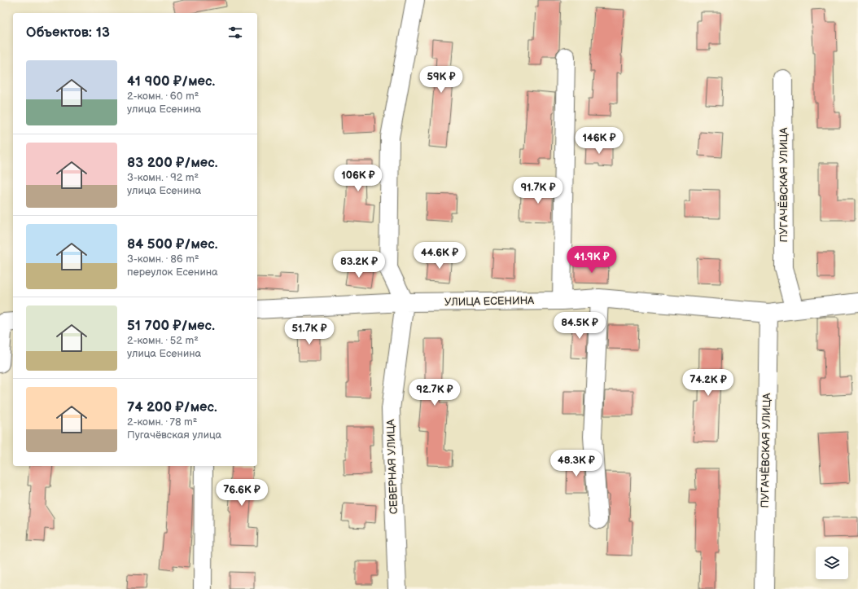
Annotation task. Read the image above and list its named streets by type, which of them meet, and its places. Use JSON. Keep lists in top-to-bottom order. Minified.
{"streets":{"street":["ПУГАЧЁВСКАЯ УЛИЦА","УЛИЦА ЕСЕНИНА","СЕВЕРНАЯ УЛИЦА"]},"crossings":[["ПУГАЧЁВСКАЯ УЛИЦА","УЛИЦА ЕСЕНИНА"],["УЛИЦА ЕСЕНИНА","СЕВЕРНАЯ УЛИЦА"]],"page":{"heading":"Объектов: 13","list":[{"name":"41 900 ₽/мес.","note":"2-комн. · 60 m² · улица Есенина"},{"name":"83 200 ₽/мес.","note":"3-комн. · 92 m² · улица Есенина"},{"name":"84 500 ₽/мес.","note":"3-комн. · 86 m² · переулок Есенина"},{"name":"51 700 ₽/мес.","note":"2-комн. · 52 m² · улица Есенина"},{"name":"74 200 ₽/мес.","note":"2-комн. · 78 m² · Пугачёвская улица"}],"price":["59K ₽","146K ₽","106K ₽","91.7K ₽","44.6K ₽","41.9K ₽","83.2K ₽","84.5K ₽","51.7K ₽","74.2K ₽","92.7K ₽","48.3K ₽","76.6K ₽"]}}
